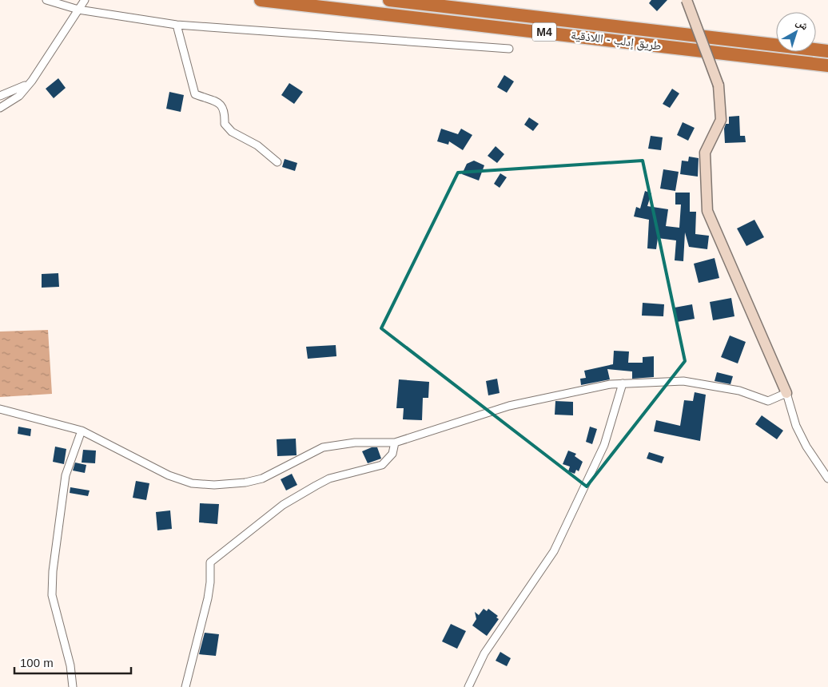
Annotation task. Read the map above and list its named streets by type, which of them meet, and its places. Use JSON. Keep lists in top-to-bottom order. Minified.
{"streets":{"highway":["M4","طريق إدلب - اللاذقية"]},"scale_bar":"100 m","north":"top right"}
